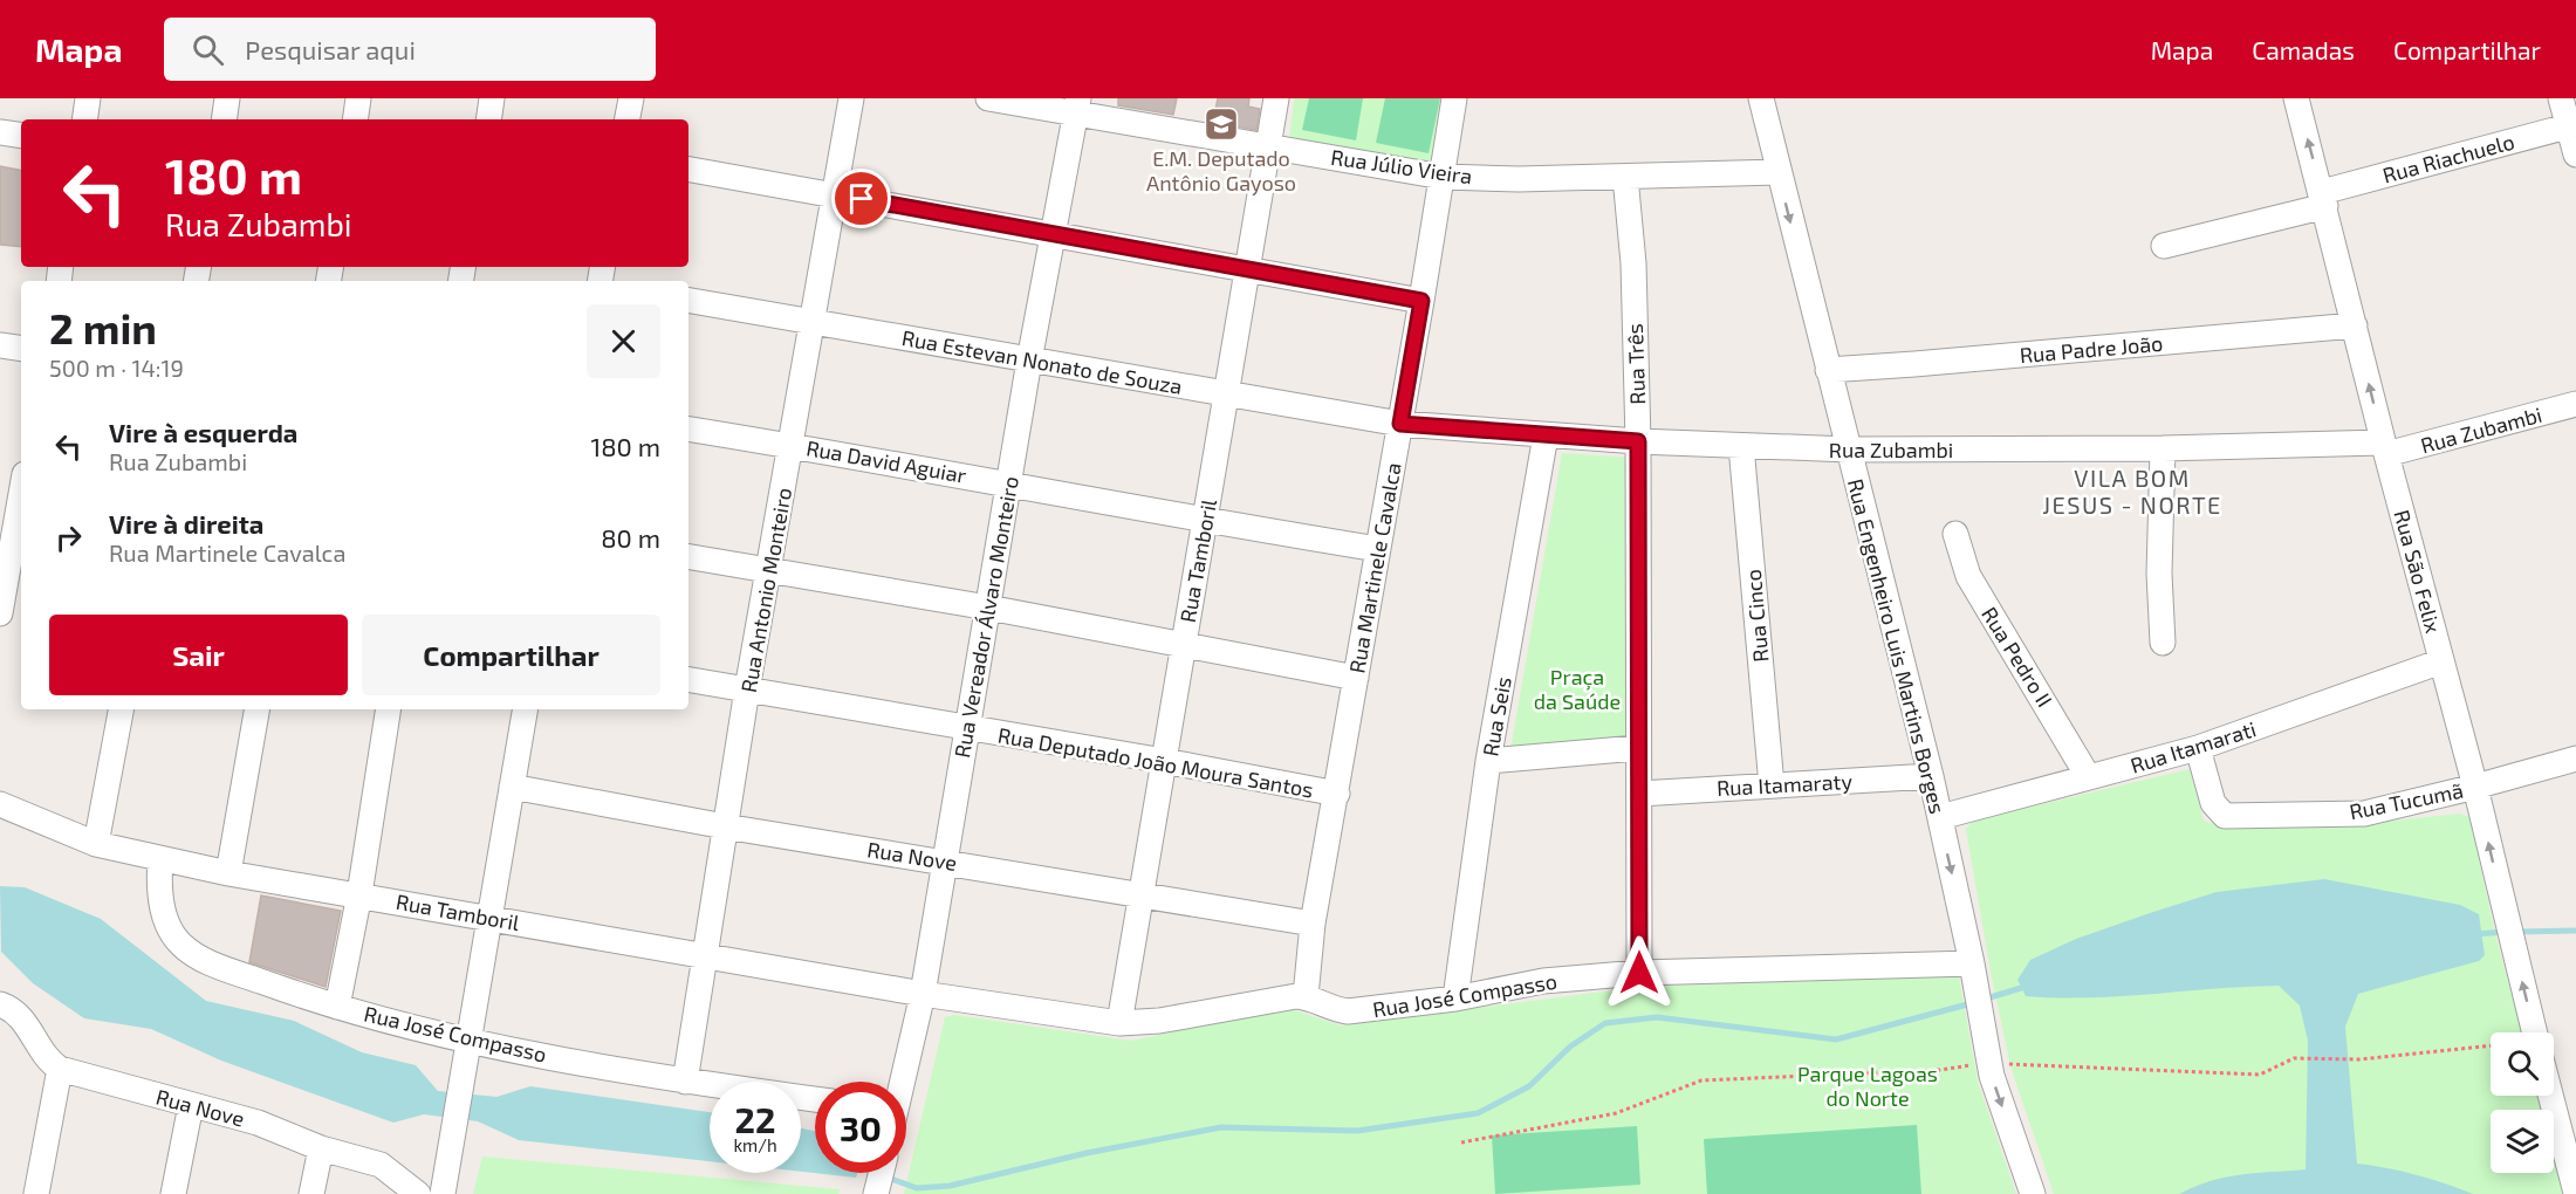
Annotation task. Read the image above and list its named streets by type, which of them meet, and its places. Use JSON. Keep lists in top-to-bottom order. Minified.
{"streets":{"street":["Rua Riachuelo","Rua Júlio Vieira","Rua Padre João","Rua Estevan Nonato de Souza","Rua Três","Rua Zubambi","Rua David Aguiar","Rua Tamboril","Rua Martinele Cavalca","Rua São Felix","Rua Antonio Monteiro","Rua Cinco","Rua Vereador Álvaro Monteiro","Rua Engenheiro Luis Martins Borges","Rua Pedro II","Rua Seis","Rua Itamarati","Rua Deputado João Moura Santos","Rua Itamaraty","Rua Tucumã","Rua Nove","Rua José Compasso"]},"crossings":[["Rua Riachuelo","Rua São Felix"],["Rua Júlio Vieira","Rua Três"],["Rua Júlio Vieira","Rua Tamboril"],["Rua Júlio Vieira","Rua Martinele Cavalca"],["Rua Júlio Vieira","Rua Vereador Álvaro Monteiro"],["Rua Júlio Vieira","Rua Engenheiro Luis Martins Borges"],["Rua Padre João","Rua São Felix"],["Rua Padre João","Rua Engenheiro Luis Martins Borges"],["Rua Estevan Nonato de Souza","Rua Zubambi"],["Rua Estevan Nonato de Souza","Rua Tamboril"],["Rua Estevan Nonato de Souza","Rua Martinele Cavalca"],["Rua Estevan Nonato de Souza","Rua Antonio Monteiro"],["Rua Estevan Nonato de Souza","Rua Vereador Álvaro Monteiro"],["Rua Três","Rua Zubambi"],["Rua Três","Rua Itamaraty"],["Rua Três","Rua José Compasso"],["Rua Zubambi","Rua Martinele Cavalca"],["Rua Zubambi","Rua São Felix"],["Rua Zubambi","Rua Cinco"],["Rua Zubambi","Rua Engenheiro Luis Martins Borges"],["Rua Zubambi","Rua Seis"],["Rua David Aguiar","Rua Tamboril"],["Rua David Aguiar","Rua Martinele Cavalca"],["Rua David Aguiar","Rua Antonio Monteiro"],["Rua David Aguiar","Rua Vereador Álvaro Monteiro"],["Rua Tamboril","Rua Antonio Monteiro"],["Rua Tamboril","Rua Vereador Álvaro Monteiro"],["Rua Tamboril","Rua Deputado João Moura Santos"],["Rua Tamboril","Rua Nove"],["Rua Tamboril","Rua José Compasso"],["Rua Martinele Cavalca","Rua Deputado João Moura Santos"],["Rua Martinele Cavalca","Rua Nove"],["Rua Martinele Cavalca","Rua José Compasso"],["Rua São Felix","Rua Itamarati"],["Rua São Felix","Rua Tucumã"],["Rua Antonio Monteiro","Rua Deputado João Moura Santos"],["Rua Antonio Monteiro","Rua Nove"],["Rua Antonio Monteiro","Rua José Compasso"],["Rua Cinco","Rua Itamaraty"],["Rua Vereador Álvaro Monteiro","Rua Deputado João Moura Santos"],["Rua Vereador Álvaro Monteiro","Rua Nove"],["Rua Engenheiro Luis Martins Borges","Rua Itamarati"],["Rua Engenheiro Luis Martins Borges","Rua Itamaraty"],["Rua Engenheiro Luis Martins Borges","Rua José Compasso"],["Rua Pedro II","Rua Itamarati"],["Rua Seis","Rua José Compasso"],["Rua Itamarati","Rua Tucumã"]],"one_way":["Rua São Felix","Rua Engenheiro Luis Martins Borges"],"districts":["VILA BOM JESUS - NORTE"],"parks":["Praça da Saúde","Parque Lagoas do Norte"],"places":{"school or university":["E.M. Deputado Antônio Gayoso"]},"page":{"header":"Mapa","search":"Pesquisar aqui","nav":["Mapa","Camadas","Compartilhar"],"turn":["180 m","Rua Zubambi"],"heading":["2 min","500 m · 14:19"],"list":[{"name":"Vire à esquerda","note":"Rua Zubambi","value":"180 m"},{"name":"Vire à direita","note":"Rua Martinele Cavalca","value":"80 m"}],"buttons":["Sair","Compartilhar"],"speed":"22 km/h","limit":"30"}}
